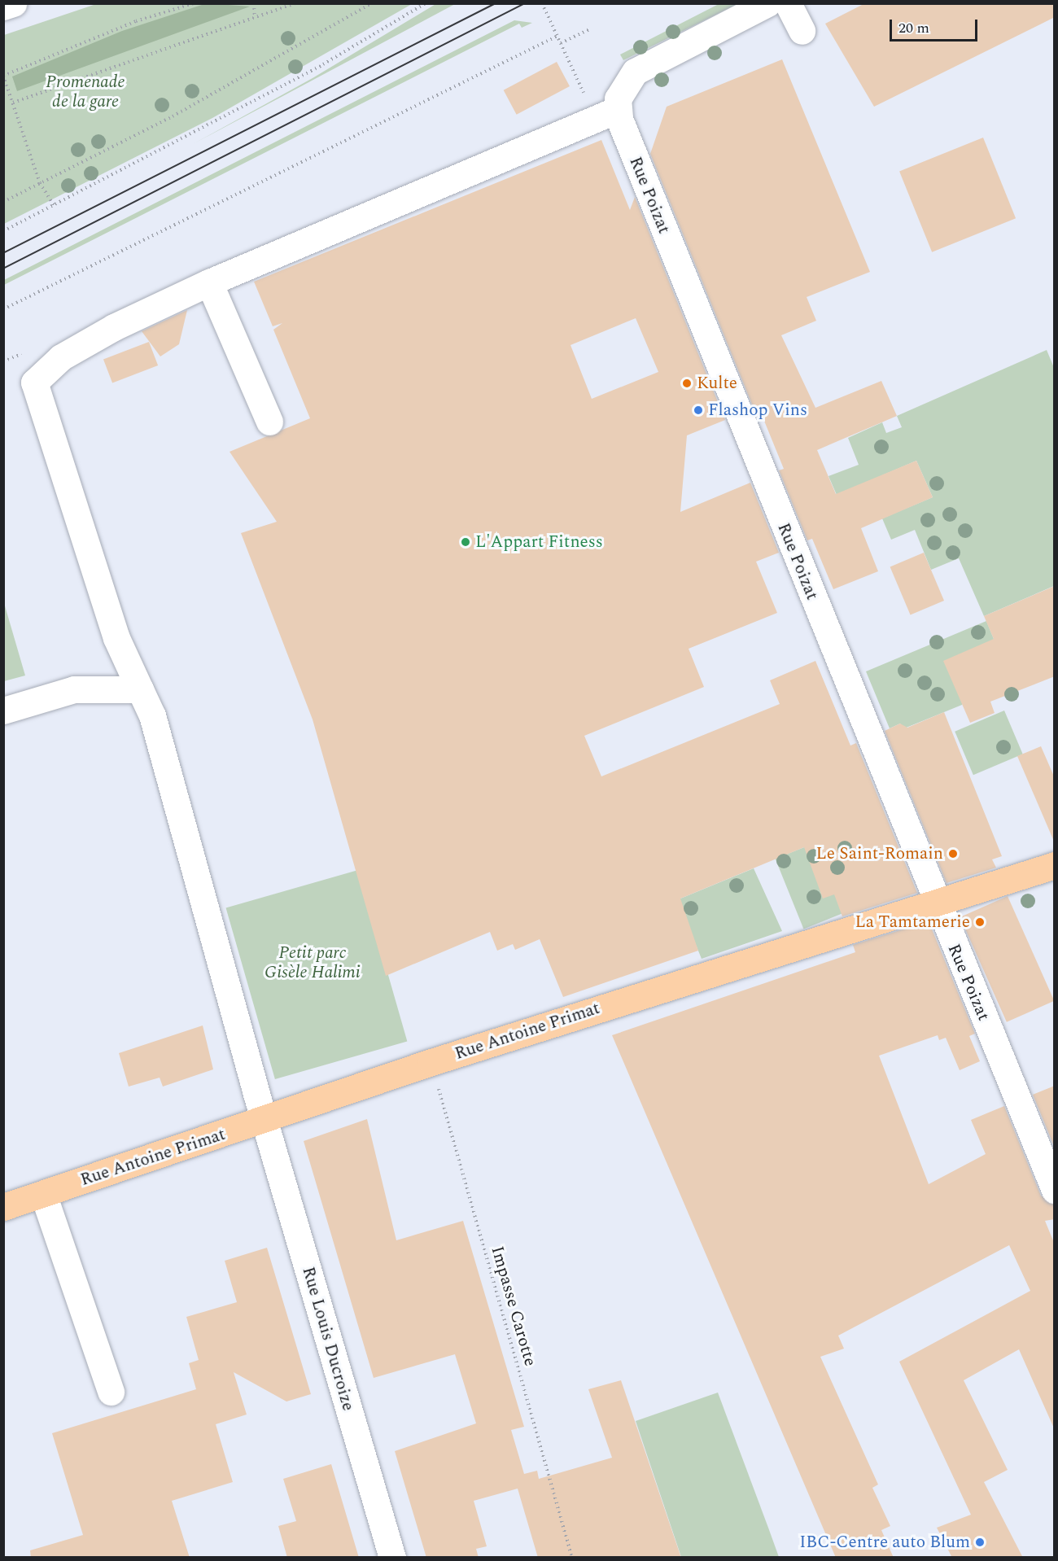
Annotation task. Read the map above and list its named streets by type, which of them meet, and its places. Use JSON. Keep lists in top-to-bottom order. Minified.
{"streets":{"main road":["Rue Antoine Primat"],"street":["Rue Poizat","Rue Louis Ducroize"],"path":["Impasse Carotte"]},"crossings":[["Rue Poizat","Rue Antoine Primat"],["Rue Antoine Primat","Impasse Carotte"],["Rue Antoine Primat","Rue Louis Ducroize"]],"parks":["Promenade de la gare","Petit parc Gisèle Halimi"],"places":["Kulte","Flashop Vins","L'Appart Fitness","Le Saint-Romain","La Tamtamerie","IBC-Centre auto Blum"],"scale_bar":"20 m"}
